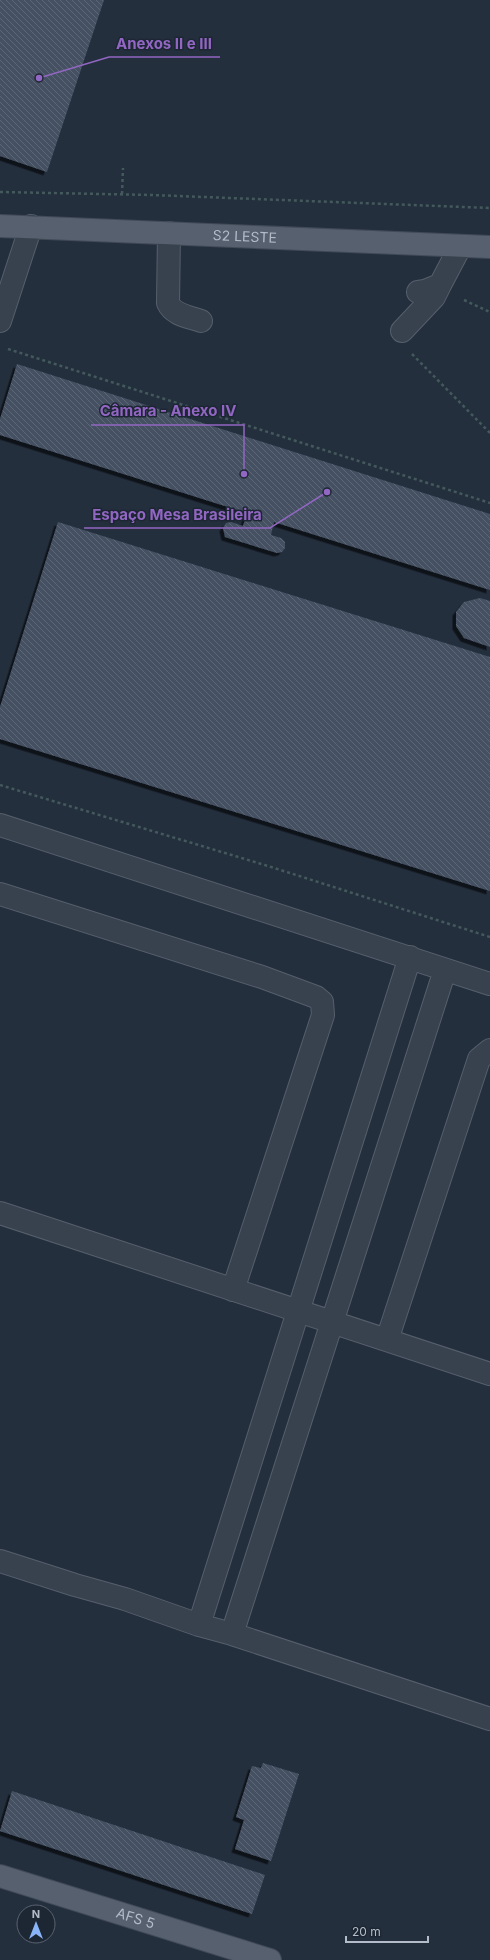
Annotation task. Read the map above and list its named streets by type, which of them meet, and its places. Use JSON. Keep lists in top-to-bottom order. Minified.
{"streets":{"main road":["S2 LESTE","AFS 5"]},"places":["Anexos II e III","Câmara - Anexo IV","Espaço Mesa Brasileira"],"scale_bar":"20 m","north":"top"}
